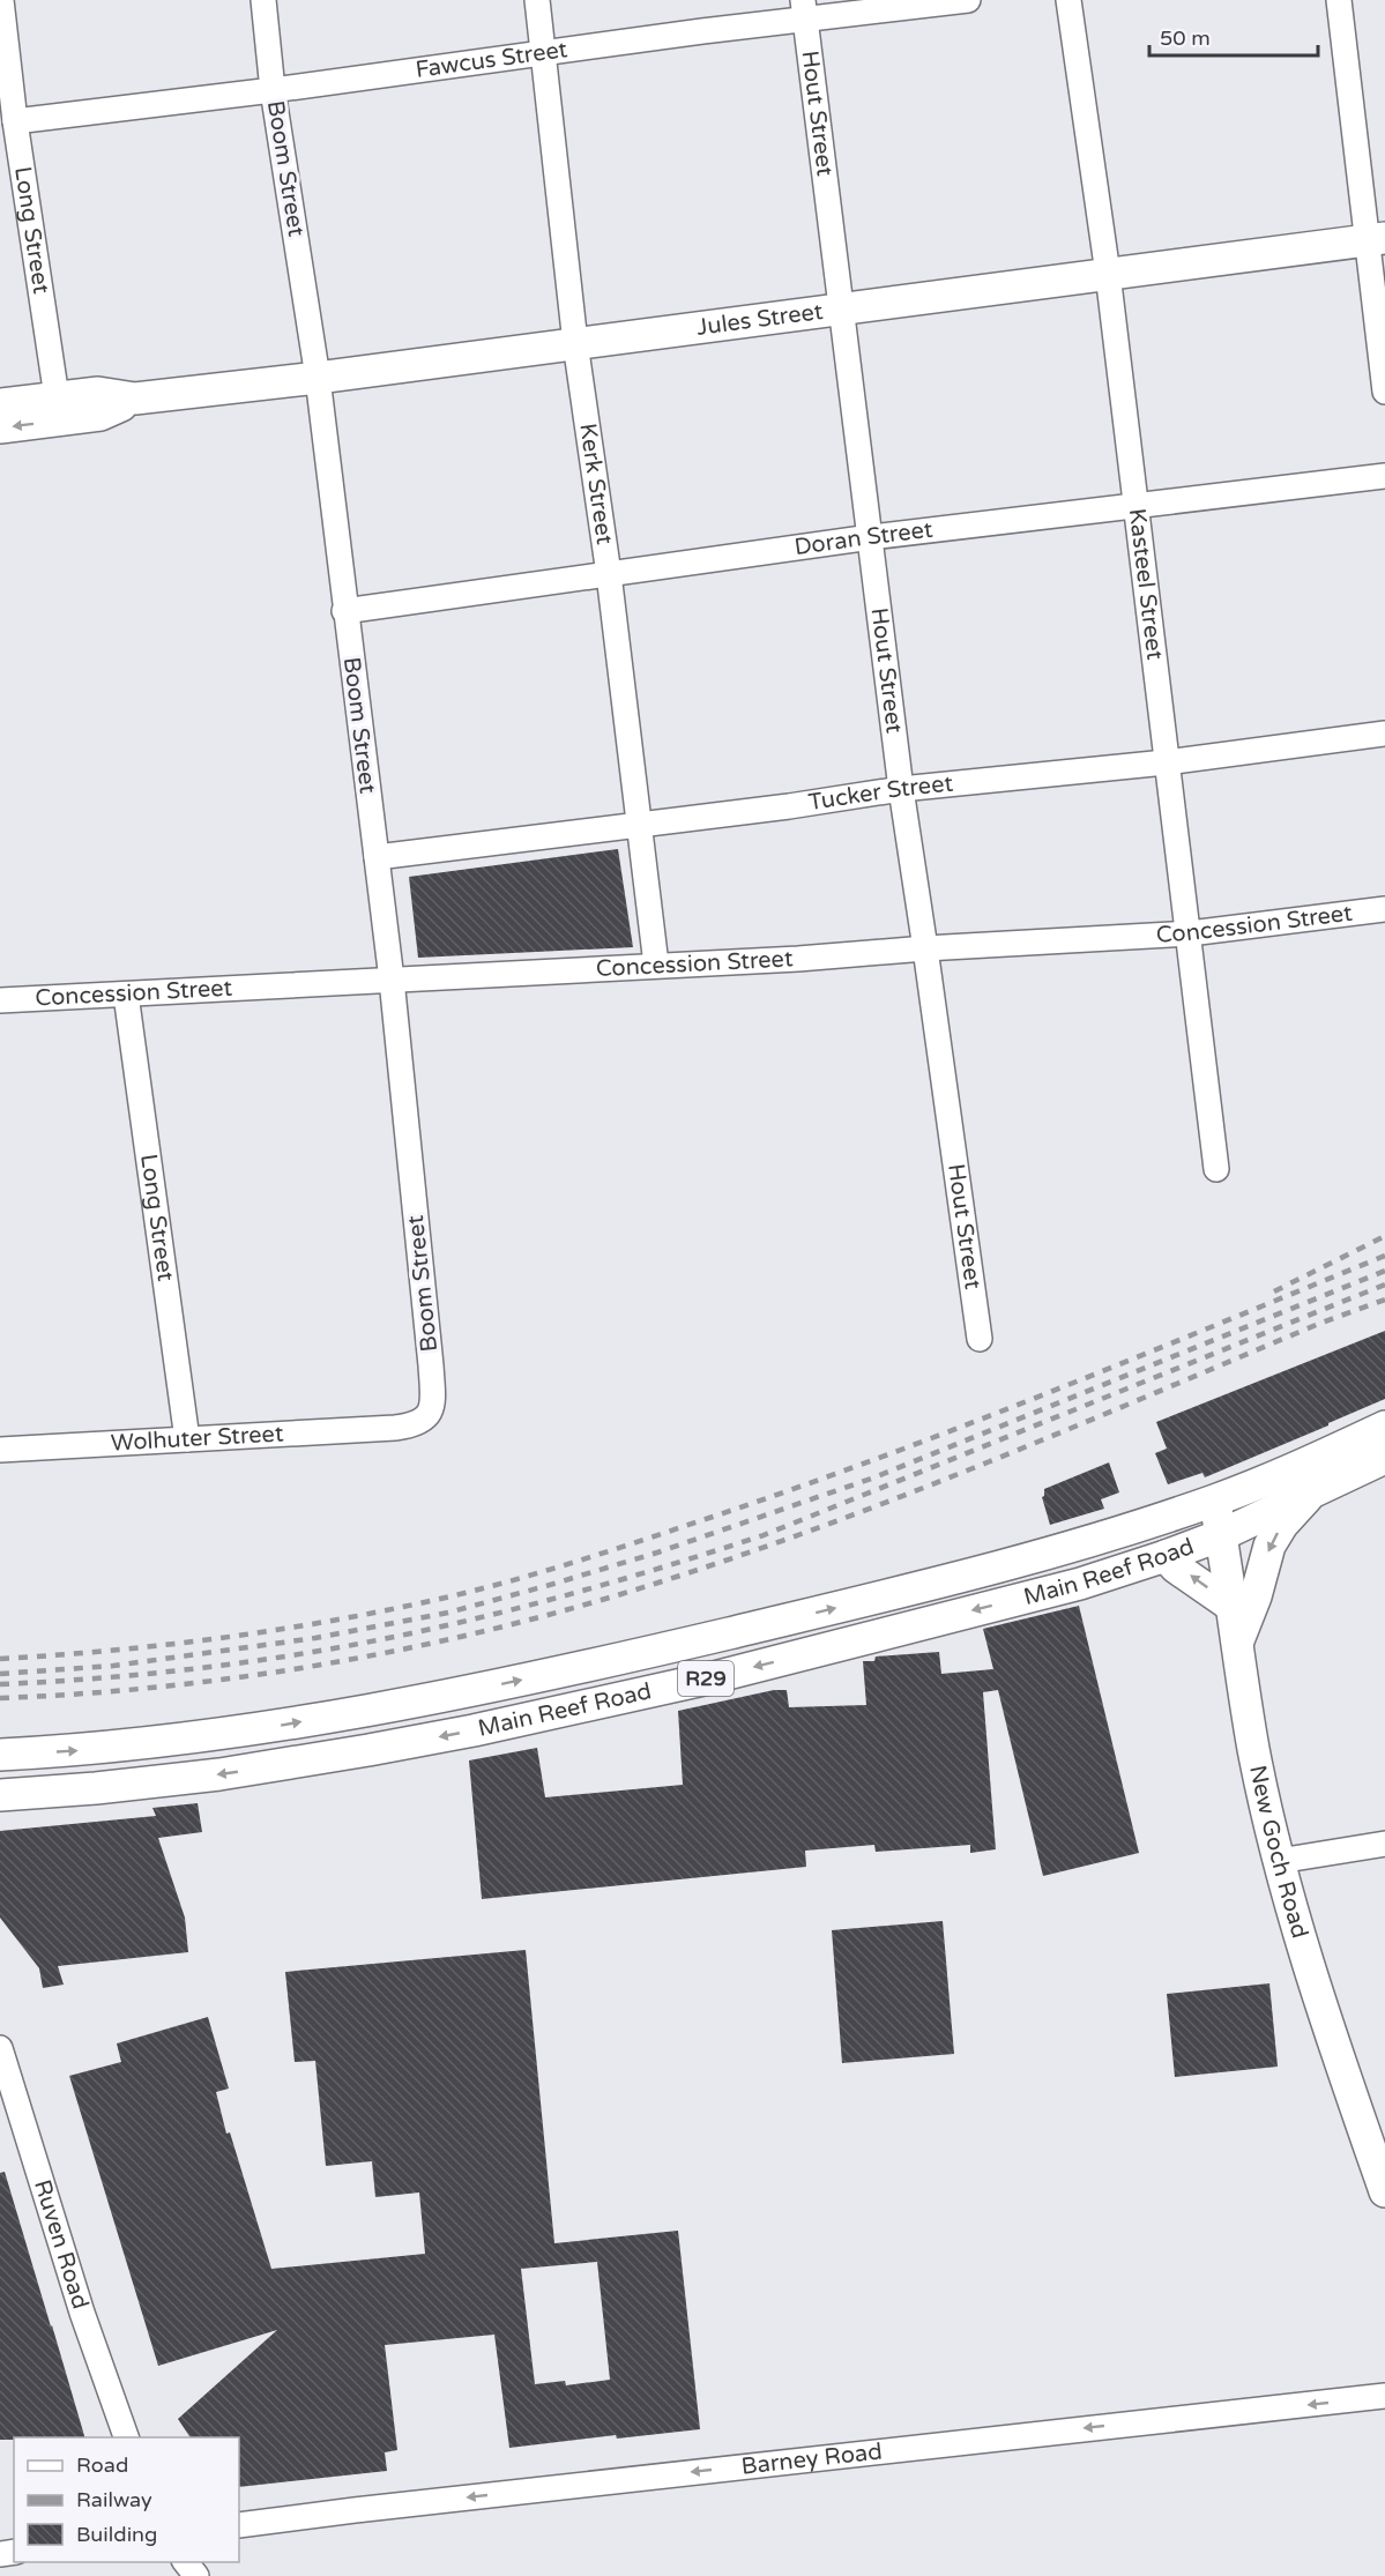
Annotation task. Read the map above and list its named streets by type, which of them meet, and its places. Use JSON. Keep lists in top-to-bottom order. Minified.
{"streets":{"main road":["Jules Street","Main Reef Road","R29","New Goch Road"],"street":["Fawcus Street","Hout Street","Boom Street","Long Street","Kerk Street","Doran Street","Kasteel Street","Tucker Street","Concession Street","Wolhuter Street","Ruven Road","Barney Road"]},"crossings":[["Fawcus Street","Hout Street"],["Fawcus Street","Boom Street"],["Fawcus Street","Long Street"],["Fawcus Street","Kerk Street"],["Hout Street","Jules Street"],["Hout Street","Doran Street"],["Hout Street","Tucker Street"],["Hout Street","Concession Street"],["Boom Street","Jules Street"],["Boom Street","Doran Street"],["Boom Street","Tucker Street"],["Boom Street","Concession Street"],["Boom Street","Wolhuter Street"],["Long Street","Jules Street"],["Long Street","Concession Street"],["Long Street","Wolhuter Street"],["Jules Street","Kerk Street"],["Jules Street","Kasteel Street"],["Kerk Street","Doran Street"],["Kerk Street","Tucker Street"],["Kerk Street","Concession Street"],["Doran Street","Kasteel Street"],["Kasteel Street","Tucker Street"],["Kasteel Street","Concession Street"],["Main Reef Road","New Goch Road"]],"one_way":["Barney Road"],"legend":["Road","Railway","Building"],"scale_bar":"50 m"}
